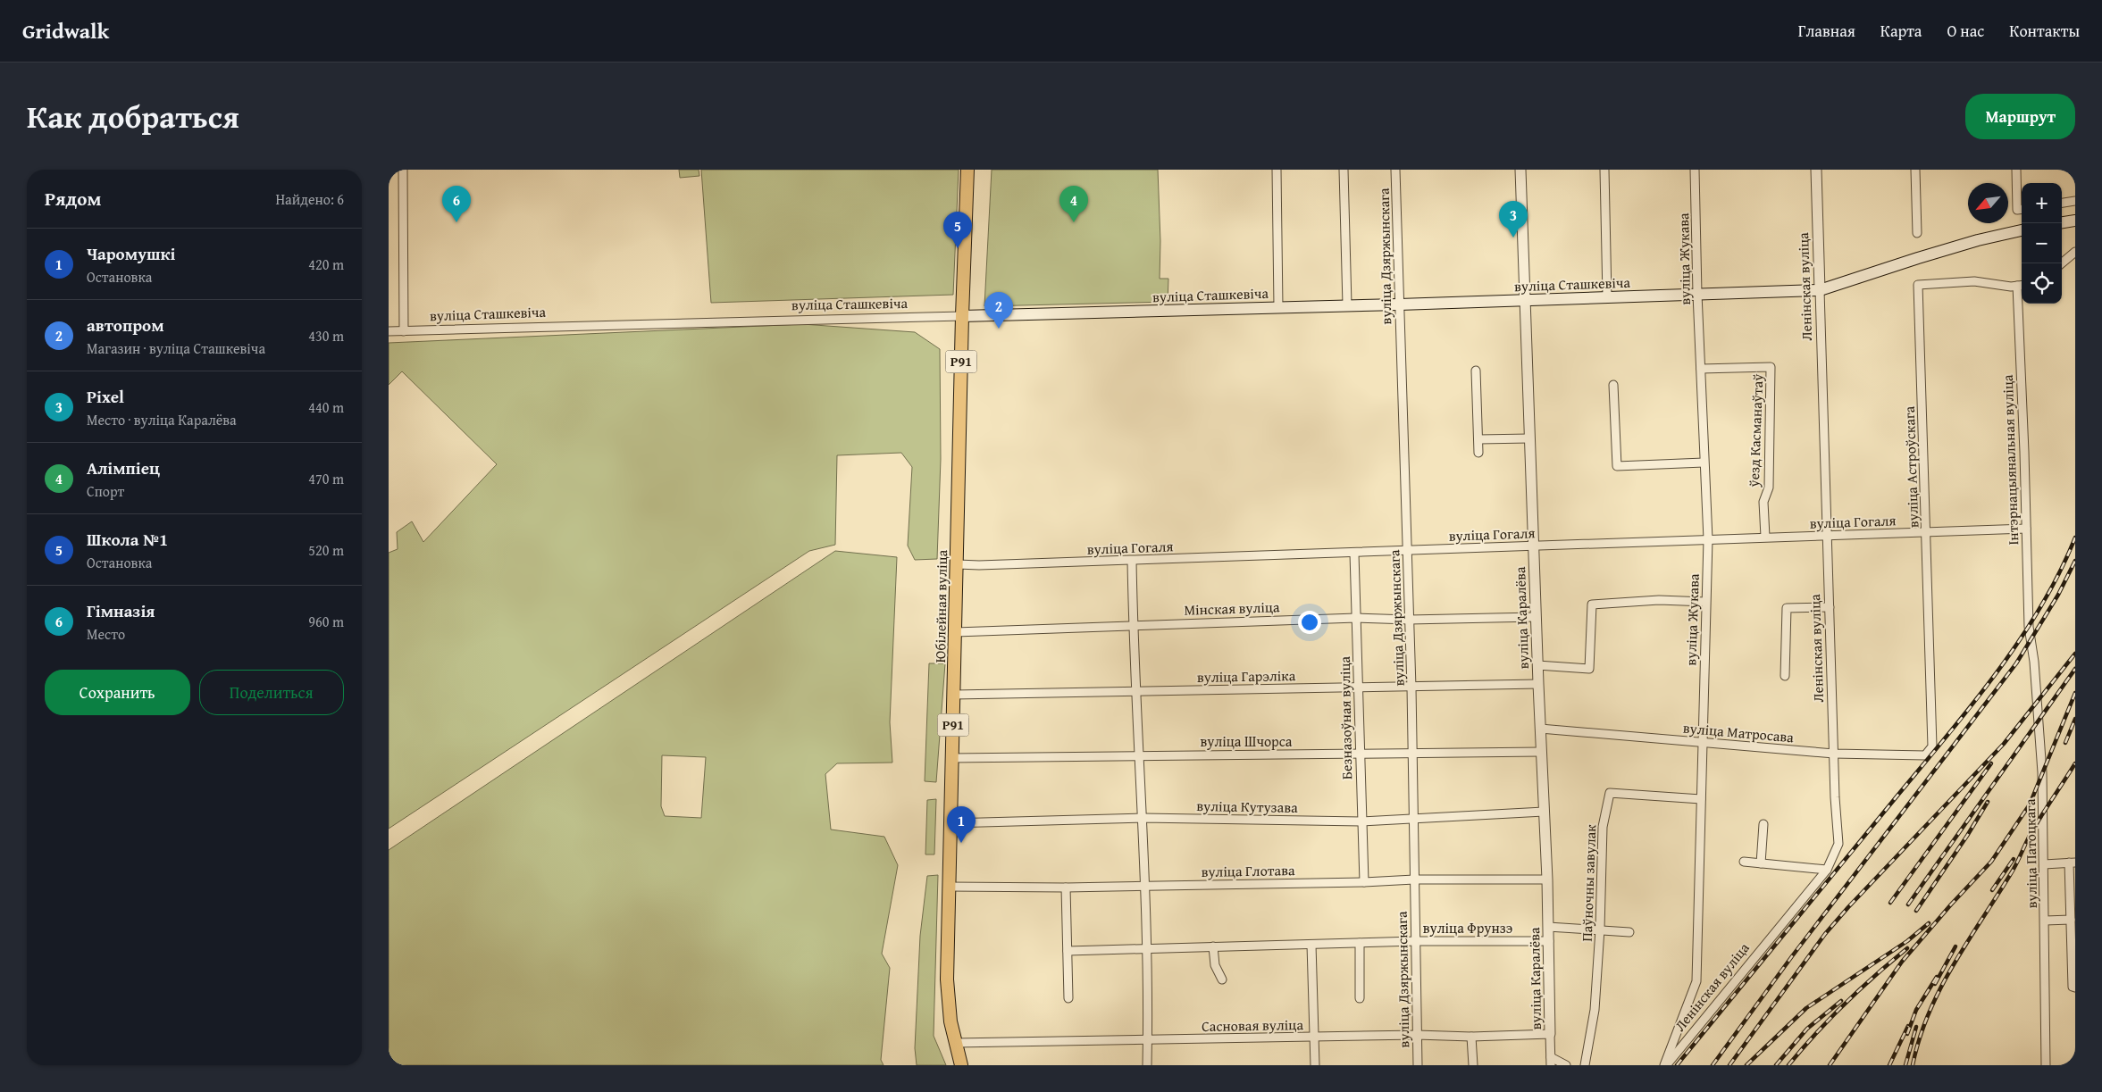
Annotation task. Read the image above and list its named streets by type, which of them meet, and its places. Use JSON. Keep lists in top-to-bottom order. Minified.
{"streets":{"main road":["вуліца Сташкевіча","Р91","Юбілейная вуліца"],"street":["вуліца Дзяржынскага","вуліца Жукава","Ленінская вуліца","ўезд Касманаўтаў","Інтэрнацыянальная вуліца","вуліца Астроўскага","вуліца Гогаля","Мінская вуліца","вуліца Каралёва","вуліца Гарэліка","Безназоўная вуліца","вуліца Матросава","вуліца Шчорса","вуліца Кутузава","вуліца Патоцкага","вуліца Глотава","Паўночны завулак","вуліца Фрунзэ","Сасновая вуліца"]},"crossings":[["вуліца Дзяржынскага","вуліца Сташкевіча"],["вуліца Дзяржынскага","вуліца Гогаля"],["вуліца Дзяржынскага","Мінская вуліца"],["вуліца Дзяржынскага","вуліца Гарэліка"],["вуліца Дзяржынскага","вуліца Шчорса"],["вуліца Дзяржынскага","вуліца Кутузава"],["вуліца Дзяржынскага","вуліца Глотава"],["вуліца Дзяржынскага","вуліца Фрунзэ"],["вуліца Дзяржынскага","Сасновая вуліца"],["вуліца Жукава","вуліца Сташкевіча"],["вуліца Жукава","Ленінская вуліца"],["вуліца Жукава","ўезд Касманаўтаў"],["вуліца Жукава","вуліца Гогаля"],["вуліца Жукава","вуліца Матросава"],["вуліца Жукава","Паўночны завулак"],["вуліца Сташкевіча","Ленінская вуліца"],["вуліца Сташкевіча","Юбілейная вуліца"],["вуліца Сташкевіча","вуліца Каралёва"],["Ленінская вуліца","вуліца Гогаля"],["Ленінская вуліца","вуліца Матросава"],["Р91","Юбілейная вуліца"],["Р91","Сасновая вуліца"],["ўезд Касманаўтаў","вуліца Гогаля"],["Інтэрнацыянальная вуліца","вуліца Астроўскага"],["Інтэрнацыянальная вуліца","вуліца Гогаля"],["Інтэрнацыянальная вуліца","вуліца Патоцкага"],["вуліца Астроўскага","вуліца Гогаля"],["вуліца Астроўскага","вуліца Матросава"],["вуліца Гогаля","Юбілейная вуліца"],["вуліца Гогаля","вуліца Каралёва"],["вуліца Гогаля","Безназоўная вуліца"],["Юбілейная вуліца","Мінская вуліца"],["Юбілейная вуліца","вуліца Гарэліка"],["Юбілейная вуліца","вуліца Шчорса"],["Юбілейная вуліца","вуліца Кутузава"],["Юбілейная вуліца","вуліца Глотава"],["Юбілейная вуліца","Сасновая вуліца"],["Мінская вуліца","вуліца Каралёва"],["Мінская вуліца","Безназоўная вуліца"],["вуліца Каралёва","вуліца Гарэліка"],["вуліца Каралёва","вуліца Матросава"],["вуліца Каралёва","вуліца Шчорса"],["вуліца Каралёва","вуліца Кутузава"],["вуліца Каралёва","вуліца Глотава"],["вуліца Каралёва","вуліца Фрунзэ"],["вуліца Каралёва","Сасновая вуліца"],["вуліца Гарэліка","Безназоўная вуліца"],["Безназоўная вуліца","вуліца Шчорса"],["Безназоўная вуліца","вуліца Кутузава"],["Безназоўная вуліца","вуліца Глотава"]],"north":"bottom left","page":{"header":"Gridwalk","nav":["Главная","Карта","О нас","Контакты"],"title":"Как добраться","buttons":["Маршрут",["Сохранить","Поделиться"]],"heading":["Рядом","Найдено: 6"],"map_buttons":["+","−"],"pins":["4","6","3","5","2","1"],"list":[{"mark":"1","name":"Чаромушкі","note":"Остановка","value":"420 m"},{"mark":"2","name":"автопром","note":"Магазин · вуліца Сташкевіча","value":"430 m"},{"mark":"3","name":"Pixel","note":"Место · вуліца Каралёва","value":"440 m"},{"mark":"4","name":"Алімпіец","note":"Спорт","value":"470 m"},{"mark":"5","name":"Школа №1","note":"Остановка","value":"520 m"},{"mark":"6","name":"Гімназія","note":"Место","value":"960 m"}]}}
